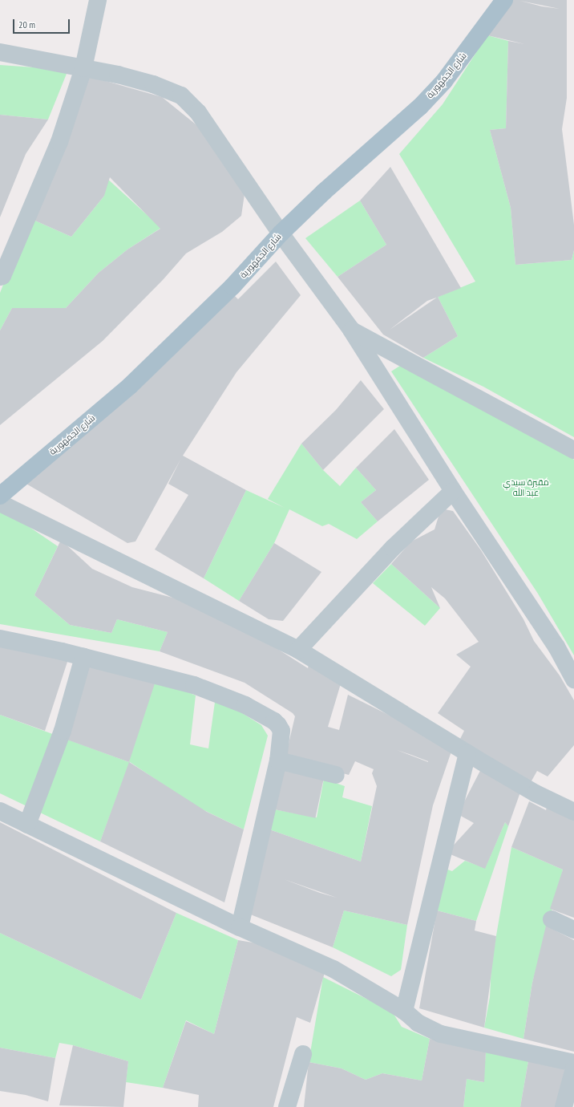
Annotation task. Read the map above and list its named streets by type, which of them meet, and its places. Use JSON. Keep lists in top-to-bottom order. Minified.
{"streets":{"main road":["شارع الجمهورية"]},"parks":["مقبرة سيدي عبد الله"],"scale_bar":"20 m"}
